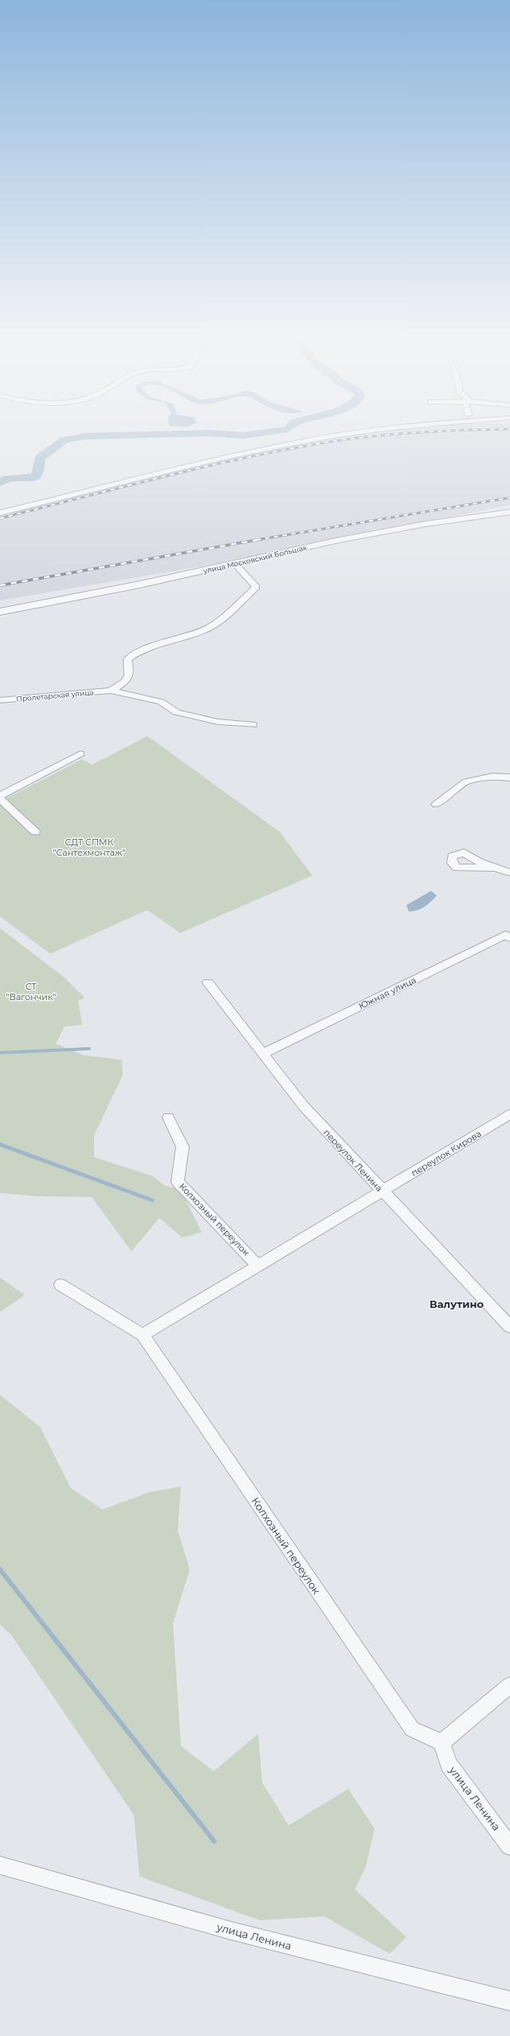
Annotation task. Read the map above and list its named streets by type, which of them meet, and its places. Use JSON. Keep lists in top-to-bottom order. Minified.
{"streets":{"street":["улица Московский Большак","Пролетарская улица","Южная улица","переулок Кирова","переулок Ленина","Колхозный переулок","улица Ленина"]},"crossings":[["улица Московский Большак","Пролетарская улица"],["Южная улица","переулок Ленина"],["переулок Кирова","переулок Ленина"],["Колхозный переулок","улица Ленина"]],"districts":["Валутино"],"parks":["СДТ СПМК \"Сантехмонтаж\"","СТ \"Вагончик\""]}
